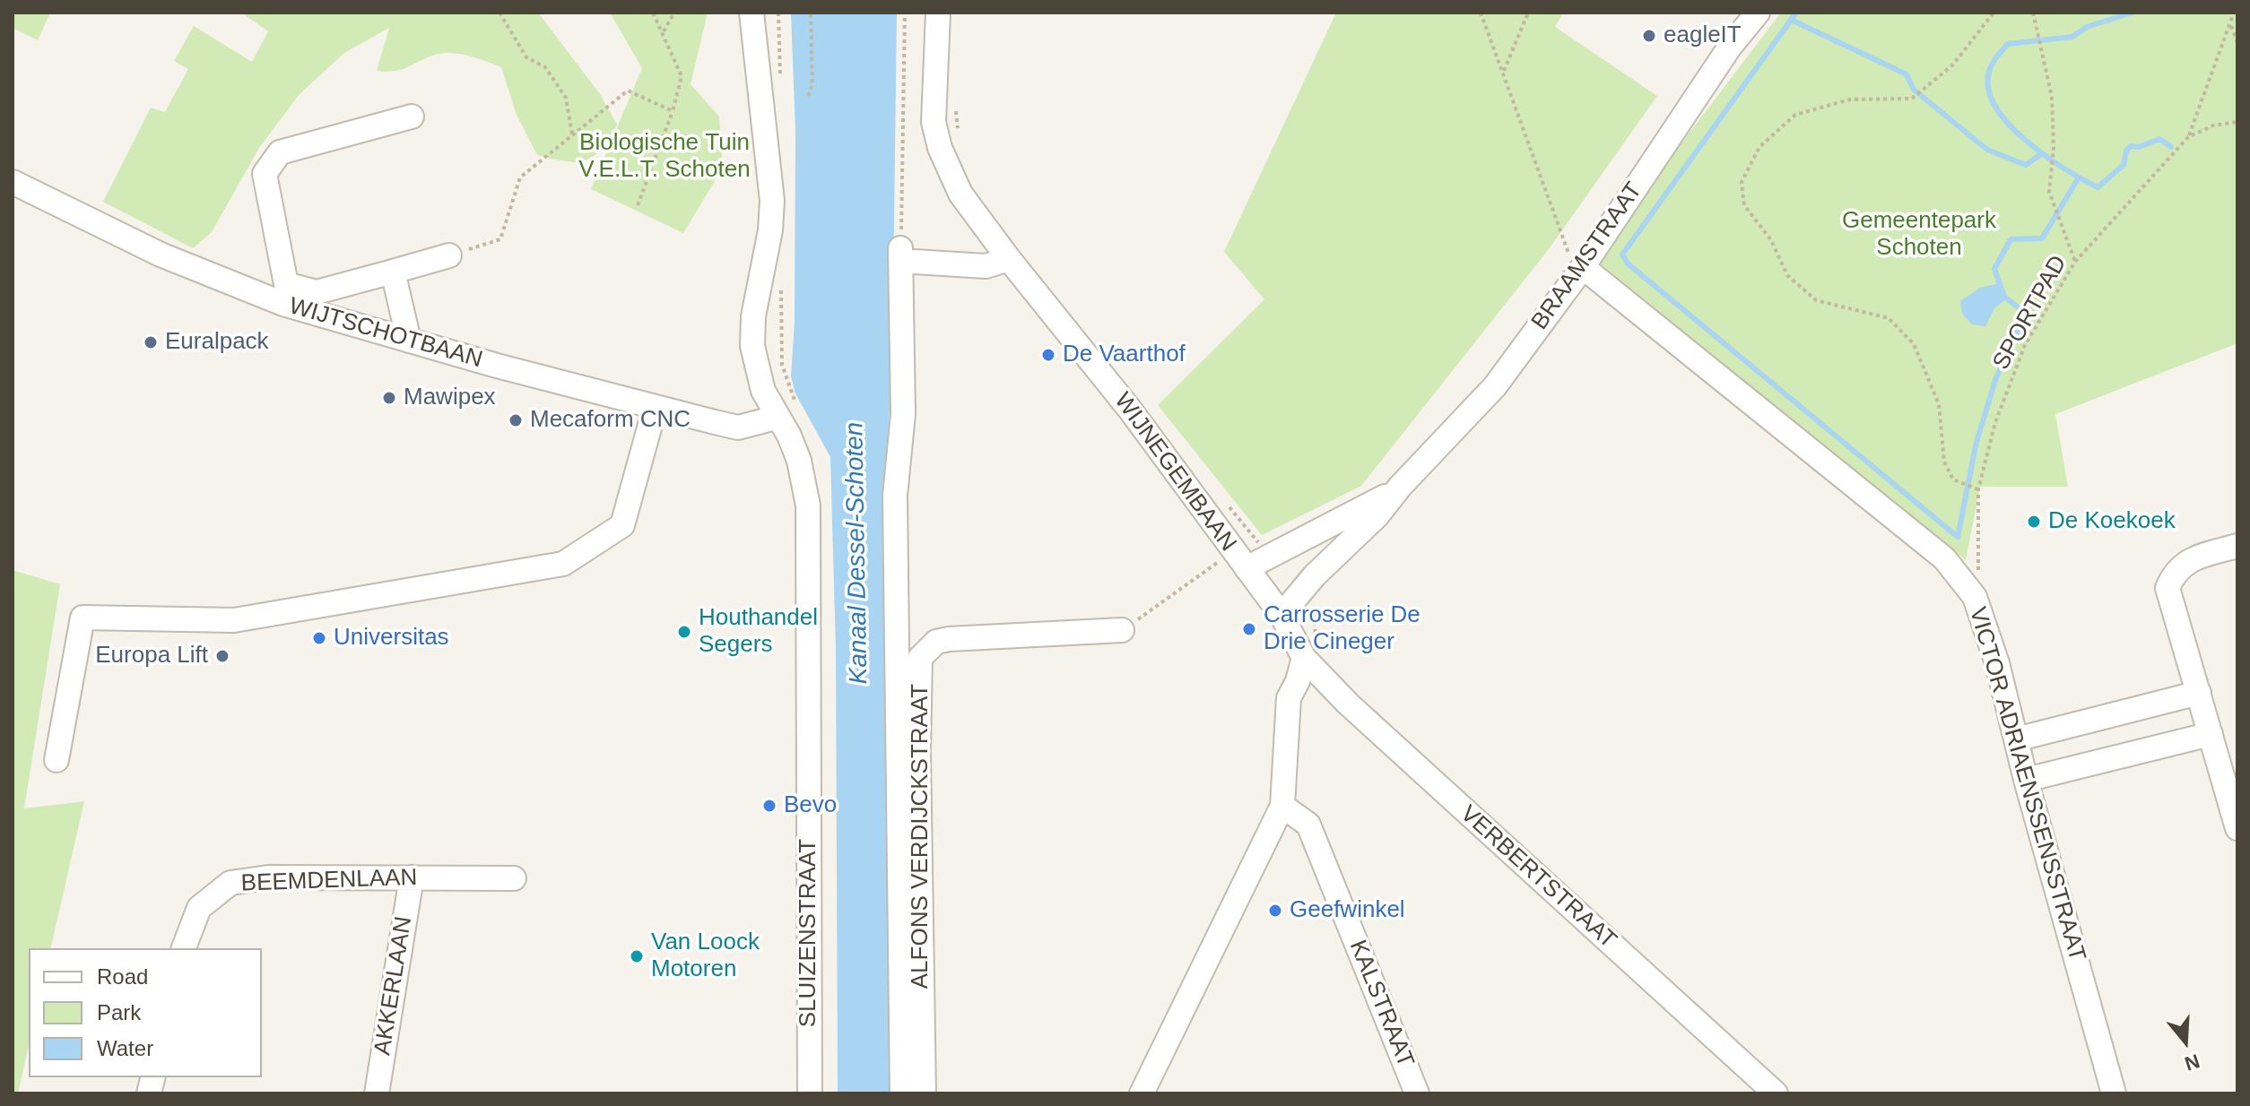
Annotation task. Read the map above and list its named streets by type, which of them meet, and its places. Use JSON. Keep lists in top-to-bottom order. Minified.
{"streets":{"street":["BRAAMSTRAAT","WIJTSCHOTBAAN","WIJNEGEMBAAN","VICTOR ADRIAENSSENSSTRAAT","ALFONS VERDIJCKSTRAAT","VERBERTSTRAAT","BEEMDENLAAN","SLUIZENSTRAAT","AKKERLAAN","KALSTRAAT"],"path":["SPORTPAD"]},"crossings":[["BRAAMSTRAAT","WIJNEGEMBAAN"],["BRAAMSTRAAT","VICTOR ADRIAENSSENSSTRAAT"],["SPORTPAD","VICTOR ADRIAENSSENSSTRAAT"],["WIJTSCHOTBAAN","SLUIZENSTRAAT"],["WIJNEGEMBAAN","VERBERTSTRAAT"],["BEEMDENLAAN","AKKERLAAN"]],"water":["Kanaal Dessel-Schoten"],"parks":["Biologische Tuin V.E.L.T. Schoten","Gemeentepark Schoten"],"places":["eagleIT","Euralpack","De Vaarthof","Mawipex","Mecaform CNC","De Koekoek","Carrosserie De Drie Cineger","Houthandel Segers","Universitas","Europa Lift","Bevo","Geefwinkel","Van Loock Motoren"],"legend":["Road","Park","Water"],"north":"bottom"}
